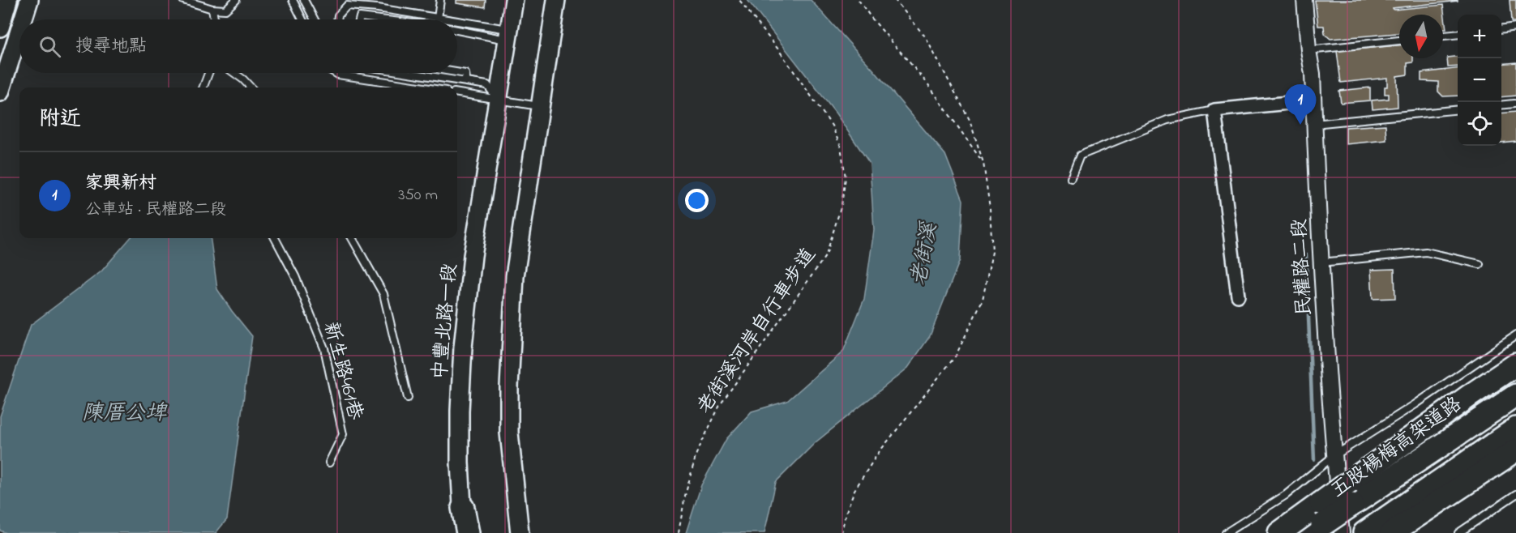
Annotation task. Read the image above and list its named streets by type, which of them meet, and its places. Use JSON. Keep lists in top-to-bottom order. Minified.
{"streets":{"highway":["五股楊梅高架道路"],"main road":["中豐北路一段"],"street":["民權路二段"],"lane":["新生路461巷"],"path":["老街溪河岸自行車步道"]},"water":["老街溪","陳厝公埤"],"north":"bottom","page":{"map_buttons":["+","−"],"search":"搜尋地點","pins":"1","heading":"附近","list":[{"mark":"1","name":"家興新村","note":"公車站 · 民權路二段","value":"350 m"}]}}
